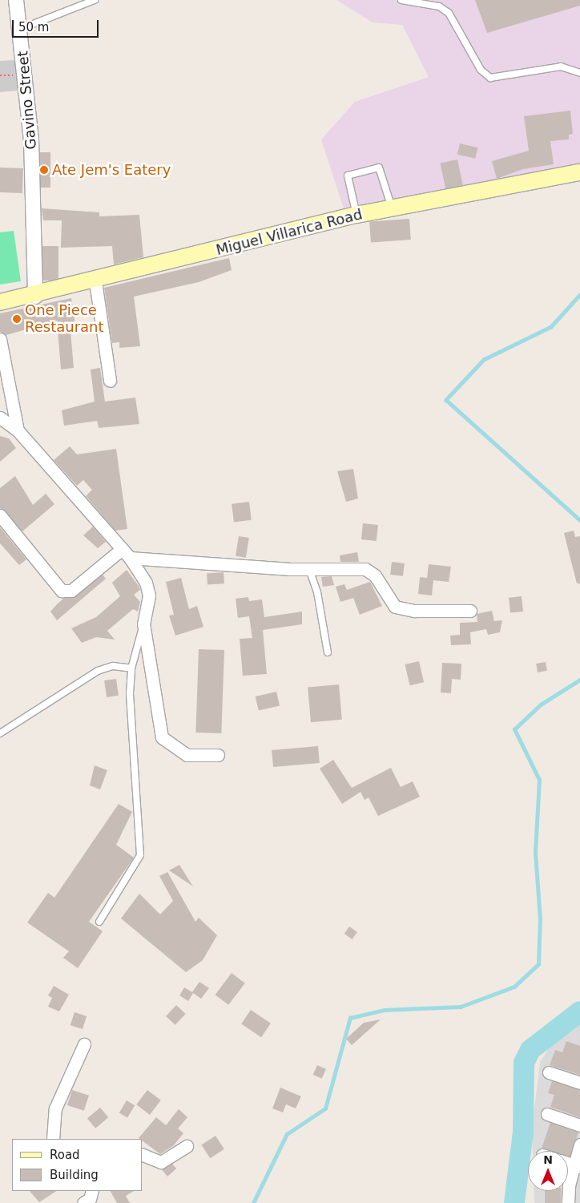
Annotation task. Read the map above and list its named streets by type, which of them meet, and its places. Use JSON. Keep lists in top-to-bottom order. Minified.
{"streets":{"main road":["Miguel Villarica Road"],"street":["Gavino Street"]},"crossings":[["Gavino Street","Miguel Villarica Road"]],"places":["Ate Jem's Eatery","One Piece Restaurant"],"legend":["Road","Building"],"scale_bar":"50 m","north":"top"}
